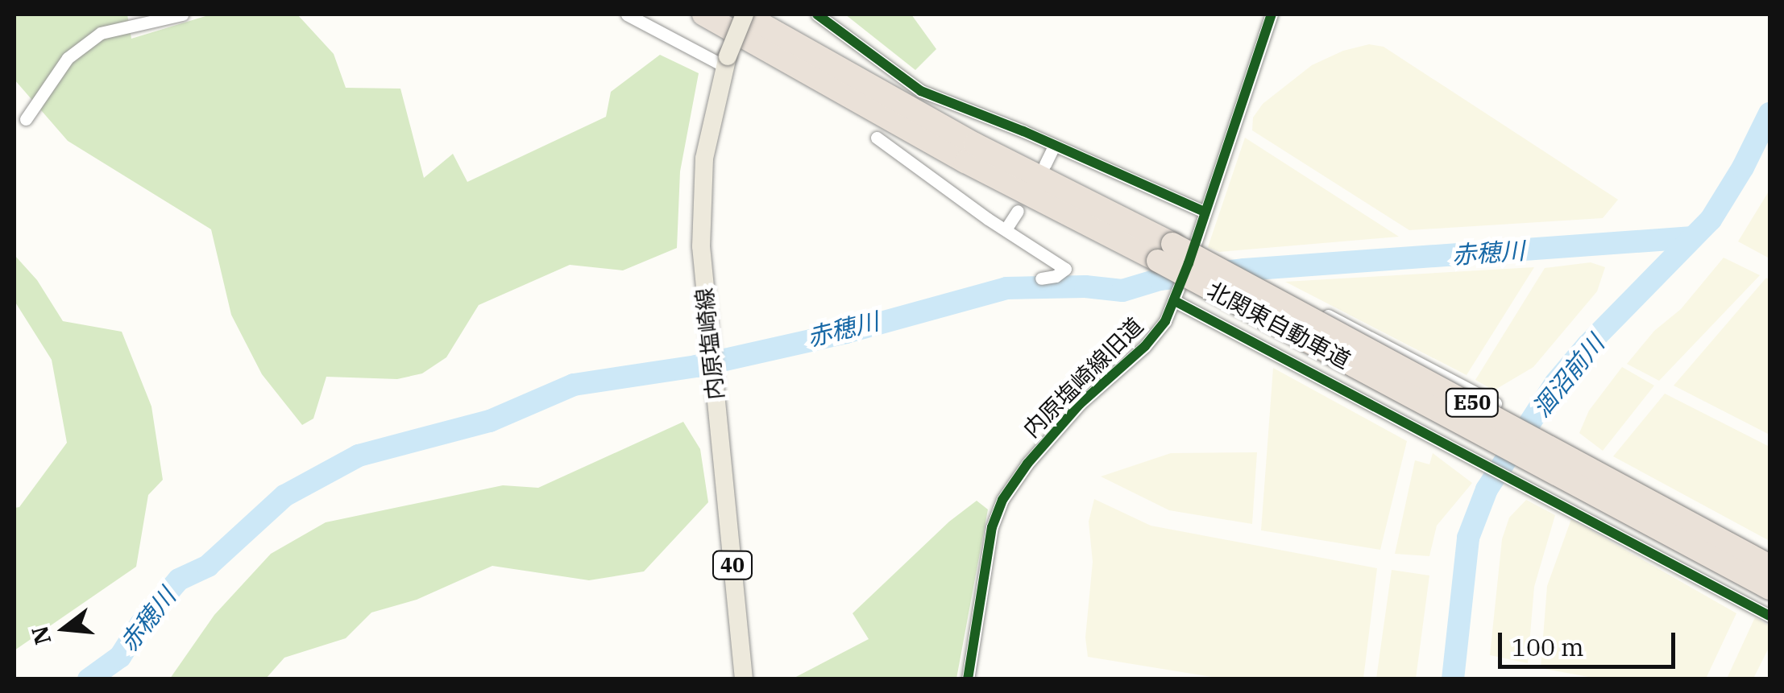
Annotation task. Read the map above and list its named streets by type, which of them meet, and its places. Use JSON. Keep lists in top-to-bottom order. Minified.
{"streets":{"highway":["北関東自動車道","E50"],"main road":["内原塩崎線","40"],"street":["内原塩崎線旧道"]},"crossings":[["北関東自動車道","内原塩崎線"]],"water":["赤穂川","涸沼前川"],"scale_bar":"100 m","north":"left"}
